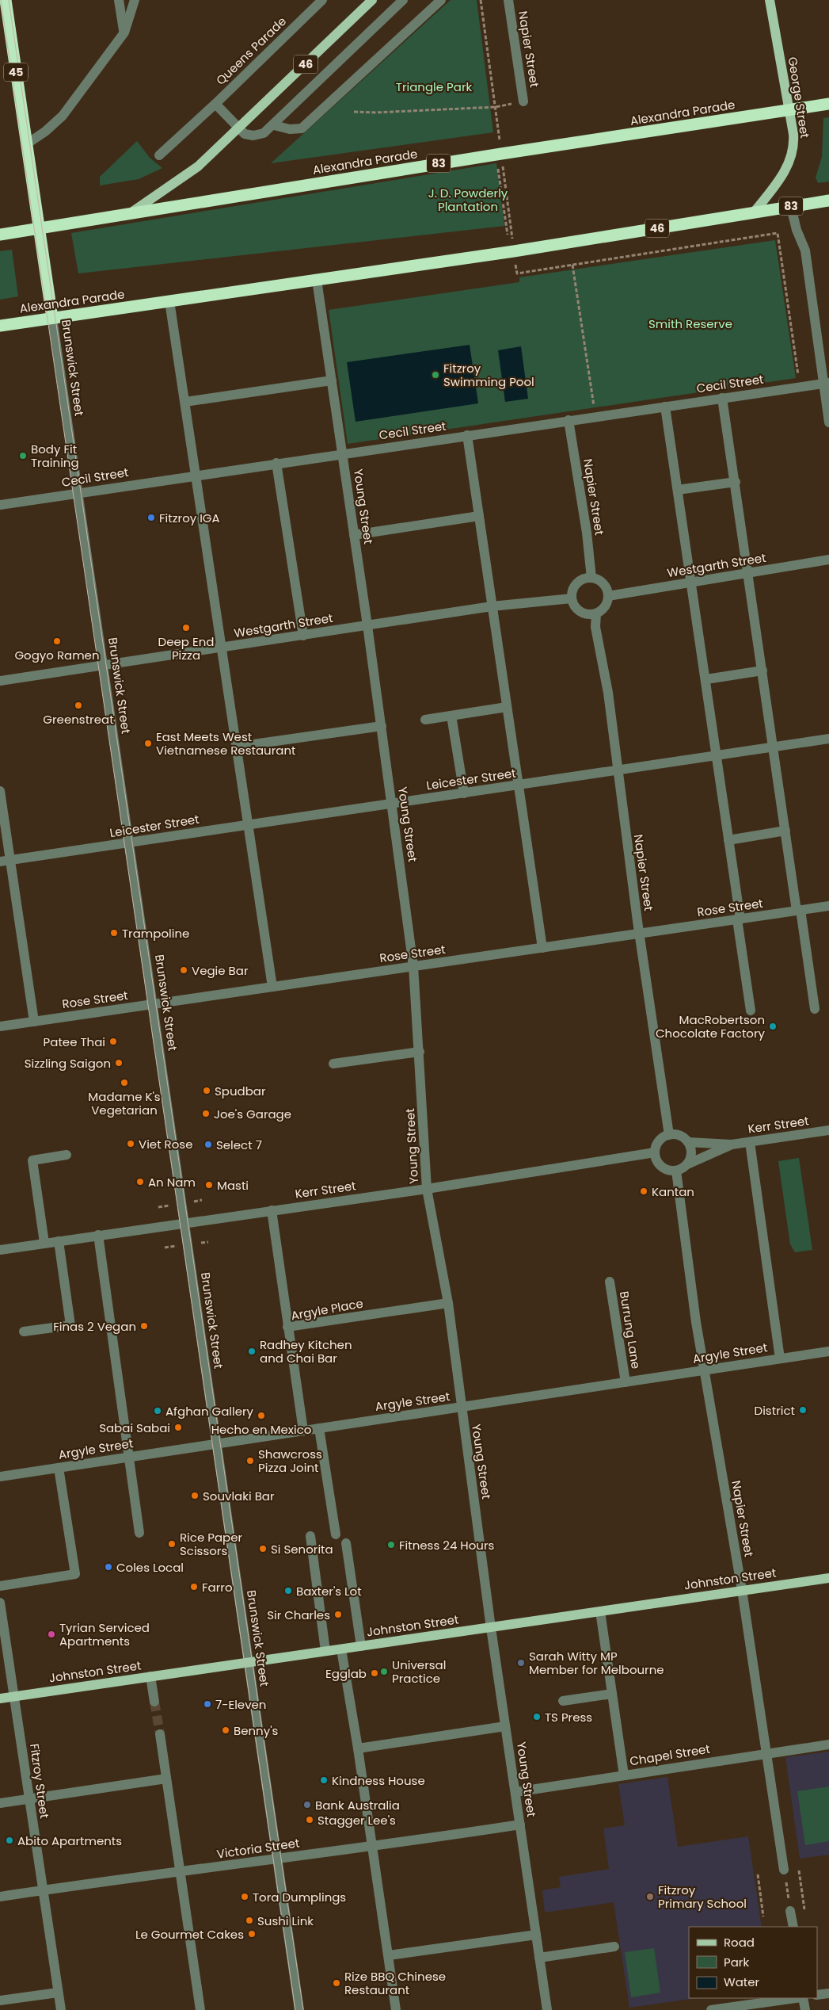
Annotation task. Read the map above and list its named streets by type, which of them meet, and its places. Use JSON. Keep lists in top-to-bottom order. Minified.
{"streets":{"highway":["46","45","Alexandra Parade","83","Brunswick Street"],"main road":["George Street","Johnston Street"],"street":["Napier Street","Queens Parade","Cecil Street","Young Street","Westgarth Street","Leicester Street","Rose Street","Kerr Street","Argyle Place","Burrung Lane","Argyle Street","Chapel Street","Fitzroy Street","Victoria Street"]},"crossings":[["Napier Street","Cecil Street"],["Napier Street","Westgarth Street"],["Napier Street","Leicester Street"],["Napier Street","Rose Street"],["Napier Street","Kerr Street"],["Napier Street","Argyle Street"],["Napier Street","Johnston Street"],["Napier Street","Chapel Street"],["46","Alexandra Parade"],["George Street","Alexandra Parade"],["Alexandra Parade","Brunswick Street"],["Alexandra Parade","Young Street"],["Brunswick Street","Cecil Street"],["Brunswick Street","Westgarth Street"],["Brunswick Street","Leicester Street"],["Brunswick Street","Rose Street"],["Brunswick Street","Kerr Street"],["Brunswick Street","Argyle Street"],["Brunswick Street","Johnston Street"],["Brunswick Street","Victoria Street"],["Cecil Street","Young Street"],["Young Street","Westgarth Street"],["Young Street","Leicester Street"],["Young Street","Rose Street"],["Young Street","Kerr Street"],["Young Street","Argyle Place"],["Young Street","Argyle Street"],["Young Street","Johnston Street"],["Young Street","Chapel Street"],["Young Street","Victoria Street"],["Argyle Place","Argyle Street"],["Burrung Lane","Argyle Street"],["Johnston Street","Fitzroy Street"],["Fitzroy Street","Victoria Street"]],"parks":["Triangle Park","J. D. Powderly Plantation","Smith Reserve"],"places":["Fitzroy Swimming Pool","Body Fit Training","Fitzroy IGA","Deep End Pizza","Gogyo Ramen","Greenstreat","East Meets West Vietnamese Restaurant","Trampoline","Vegie Bar","MacRobertson Chocolate Factory","Patee Thai","Sizzling Saigon","Madame K's Vegetarian","Spudbar","Joe's Garage","Viet Rose","Select 7","An Nam","Masti","Kantan","Finas 2 Vegan","Radhey Kitchen and Chai Bar","District","Afghan Gallery","Hecho en Mexico","Sabai Sabai","Shawcross Pizza Joint","Souvlaki Bar","Rice Paper Scissors","Fitness 24 Hours","Si Senorita","Coles Local","Farro","Baxter's Lot","Sir Charles","Tyrian Serviced Apartments","Sarah Witty MP Member for Melbourne","Universal Practice","Egglab","7-Eleven","TS Press","Benny's","Kindness House","Bank Australia","Stagger Lee's","Abito Apartments","Tora Dumplings","Fitzroy Primary School","Sushi Link","Le Gourmet Cakes","Rize BBQ Chinese Restaurant"],"legend":["Road","Park","Water"]}
